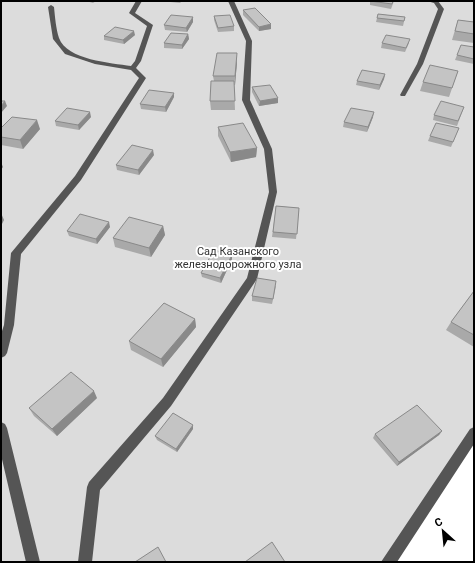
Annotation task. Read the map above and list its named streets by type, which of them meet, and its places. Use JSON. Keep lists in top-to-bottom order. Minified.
{"parks":["Сад Казанского железнодорожного узла"],"north":"top left"}
